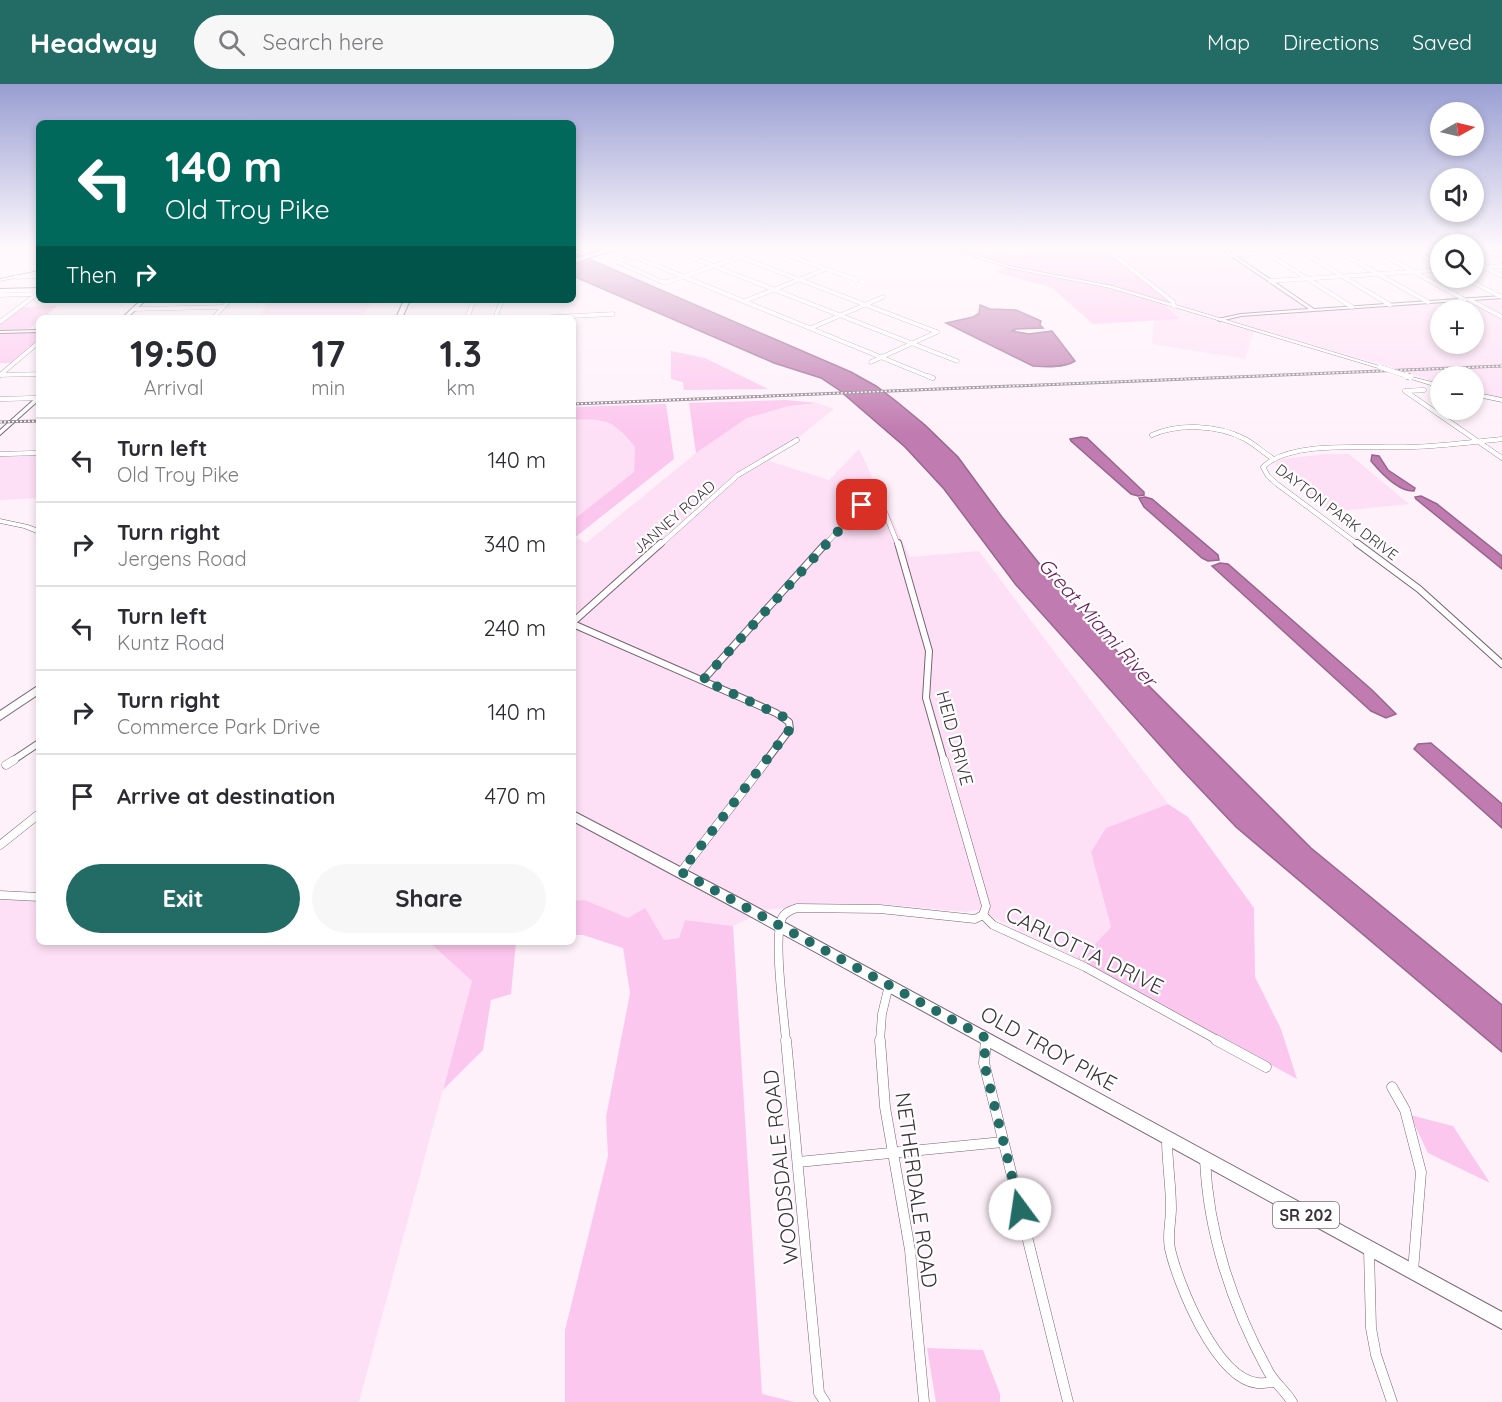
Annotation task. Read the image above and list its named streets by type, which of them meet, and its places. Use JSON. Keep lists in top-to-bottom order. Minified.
{"streets":{"main road":["OLD TROY PIKE","SR 202"],"street":["DAYTON PARK DRIVE","JANNEY ROAD","HEID DRIVE","CARLOTTA DRIVE","WOODSDALE ROAD","NETHERDALE ROAD"]},"crossings":[["HEID DRIVE","CARLOTTA DRIVE"],["CARLOTTA DRIVE","OLD TROY PIKE"],["CARLOTTA DRIVE","WOODSDALE ROAD"],["OLD TROY PIKE","WOODSDALE ROAD"],["OLD TROY PIKE","NETHERDALE ROAD"]],"water":["Great Miami River"],"north":"right","page":{"header":"Headway","search":"Search here","nav":["Map","Directions","Saved"],"map_buttons":["+","−"],"turn":["140 m","Old Troy Pike"],"then":"Then","eta":["19:50","Arrival","17","min","1.3","km"],"list":[{"name":"Turn left","note":"Old Troy Pike","value":"140 m"},{"name":"Turn right","note":"Jergens Road","value":"340 m"},{"name":"Turn left","note":"Kuntz Road","value":"240 m"},{"name":"Turn right","note":"Commerce Park Drive","value":"140 m"},{"name":"Arrive at destination","value":"470 m"}],"buttons":["Exit","Share"]}}
